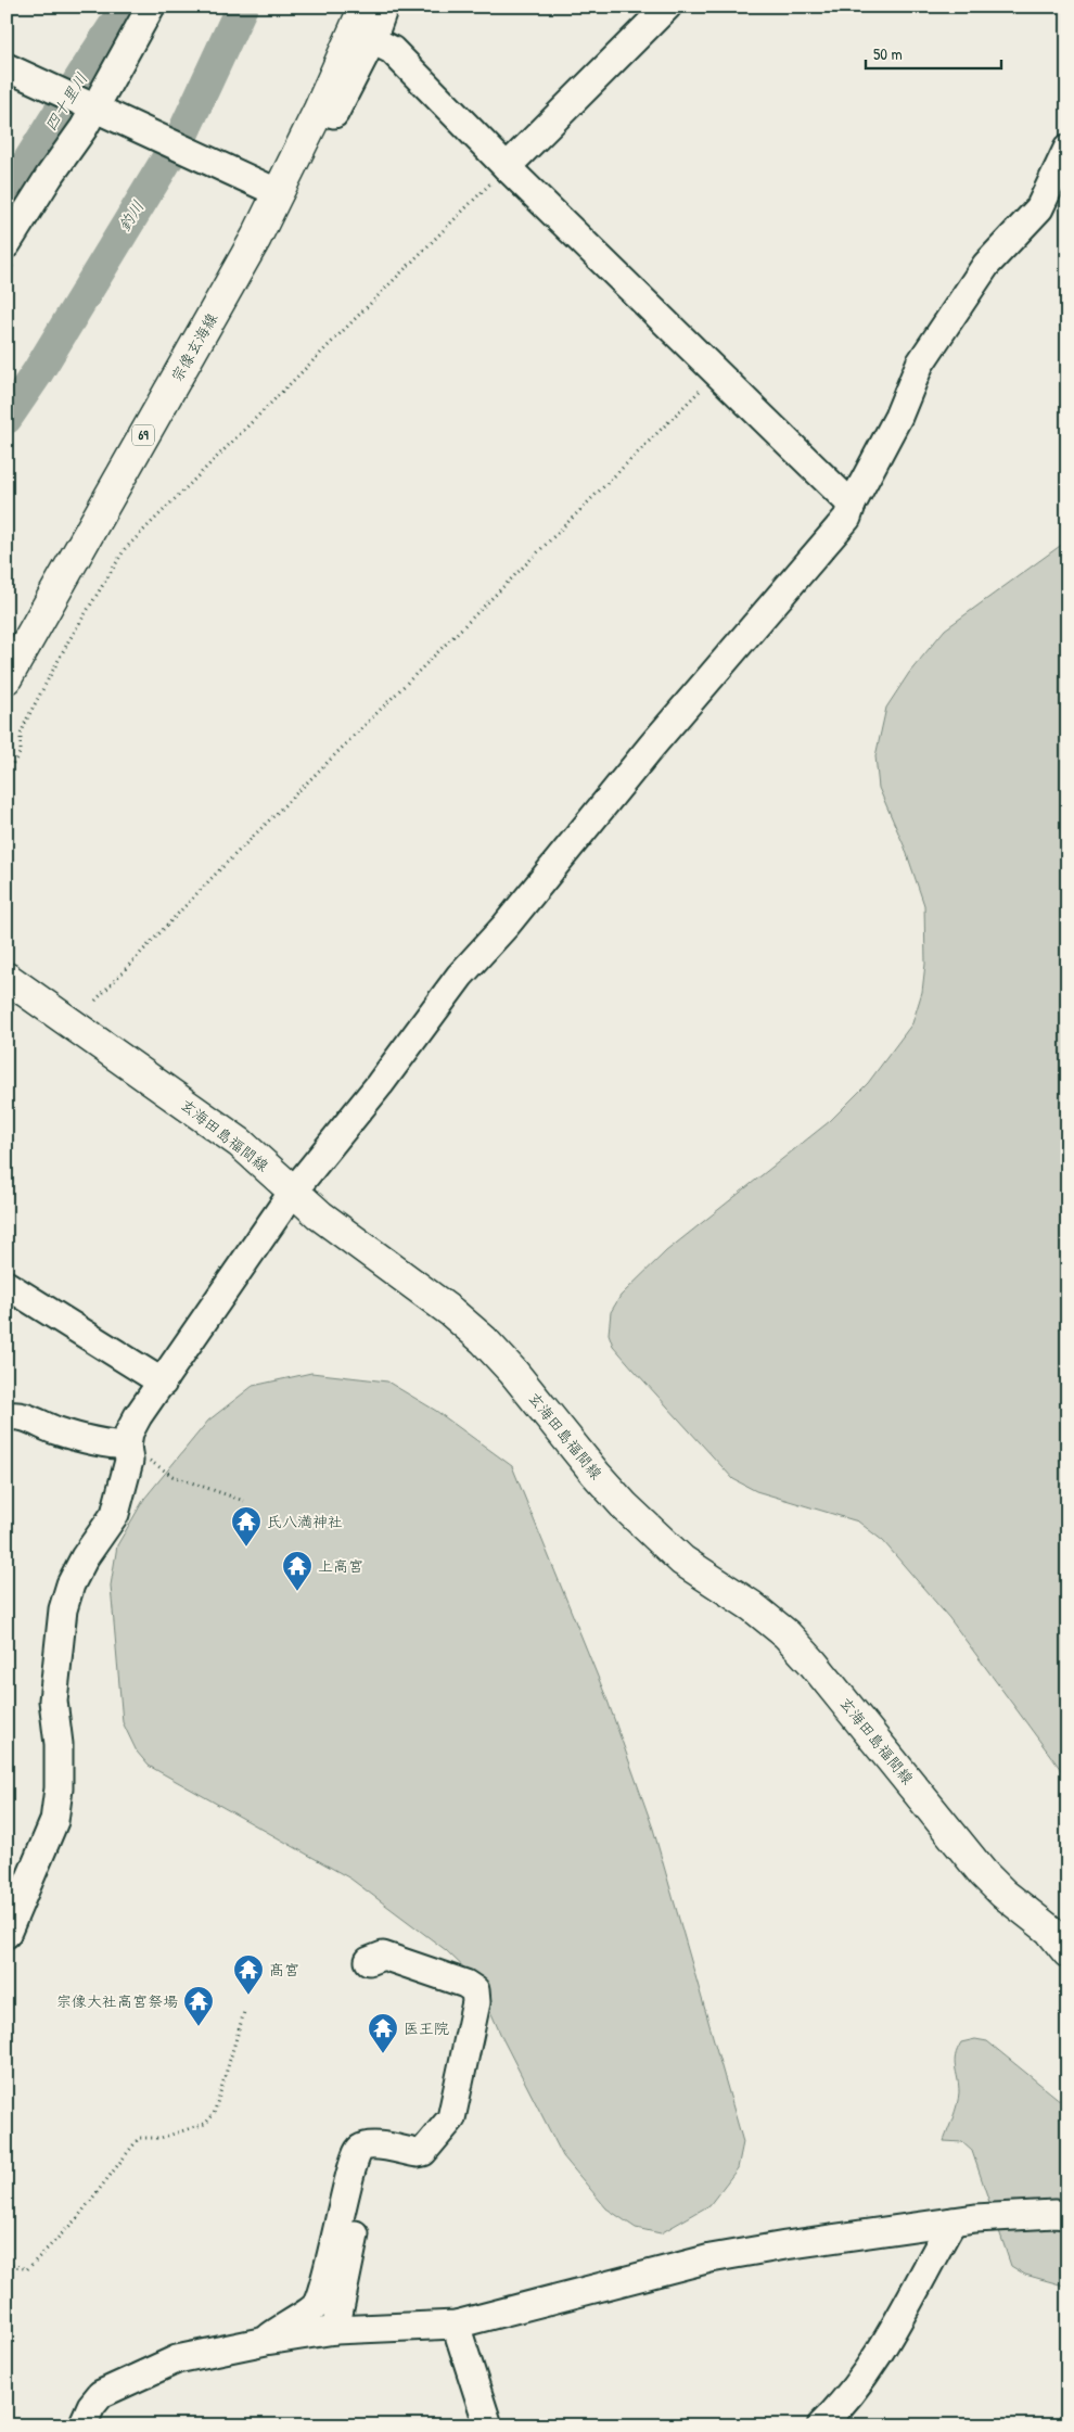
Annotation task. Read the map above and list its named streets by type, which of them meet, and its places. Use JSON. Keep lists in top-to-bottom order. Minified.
{"streets":{"main road":["宗像玄海線","69","玄海田島福間線"]},"water":["四十里川","釣川"],"places":{"temple":["氏八満神社","上高宮","髙宮","宗像大社高宮祭場","医王院"]},"scale_bar":"50 m"}
